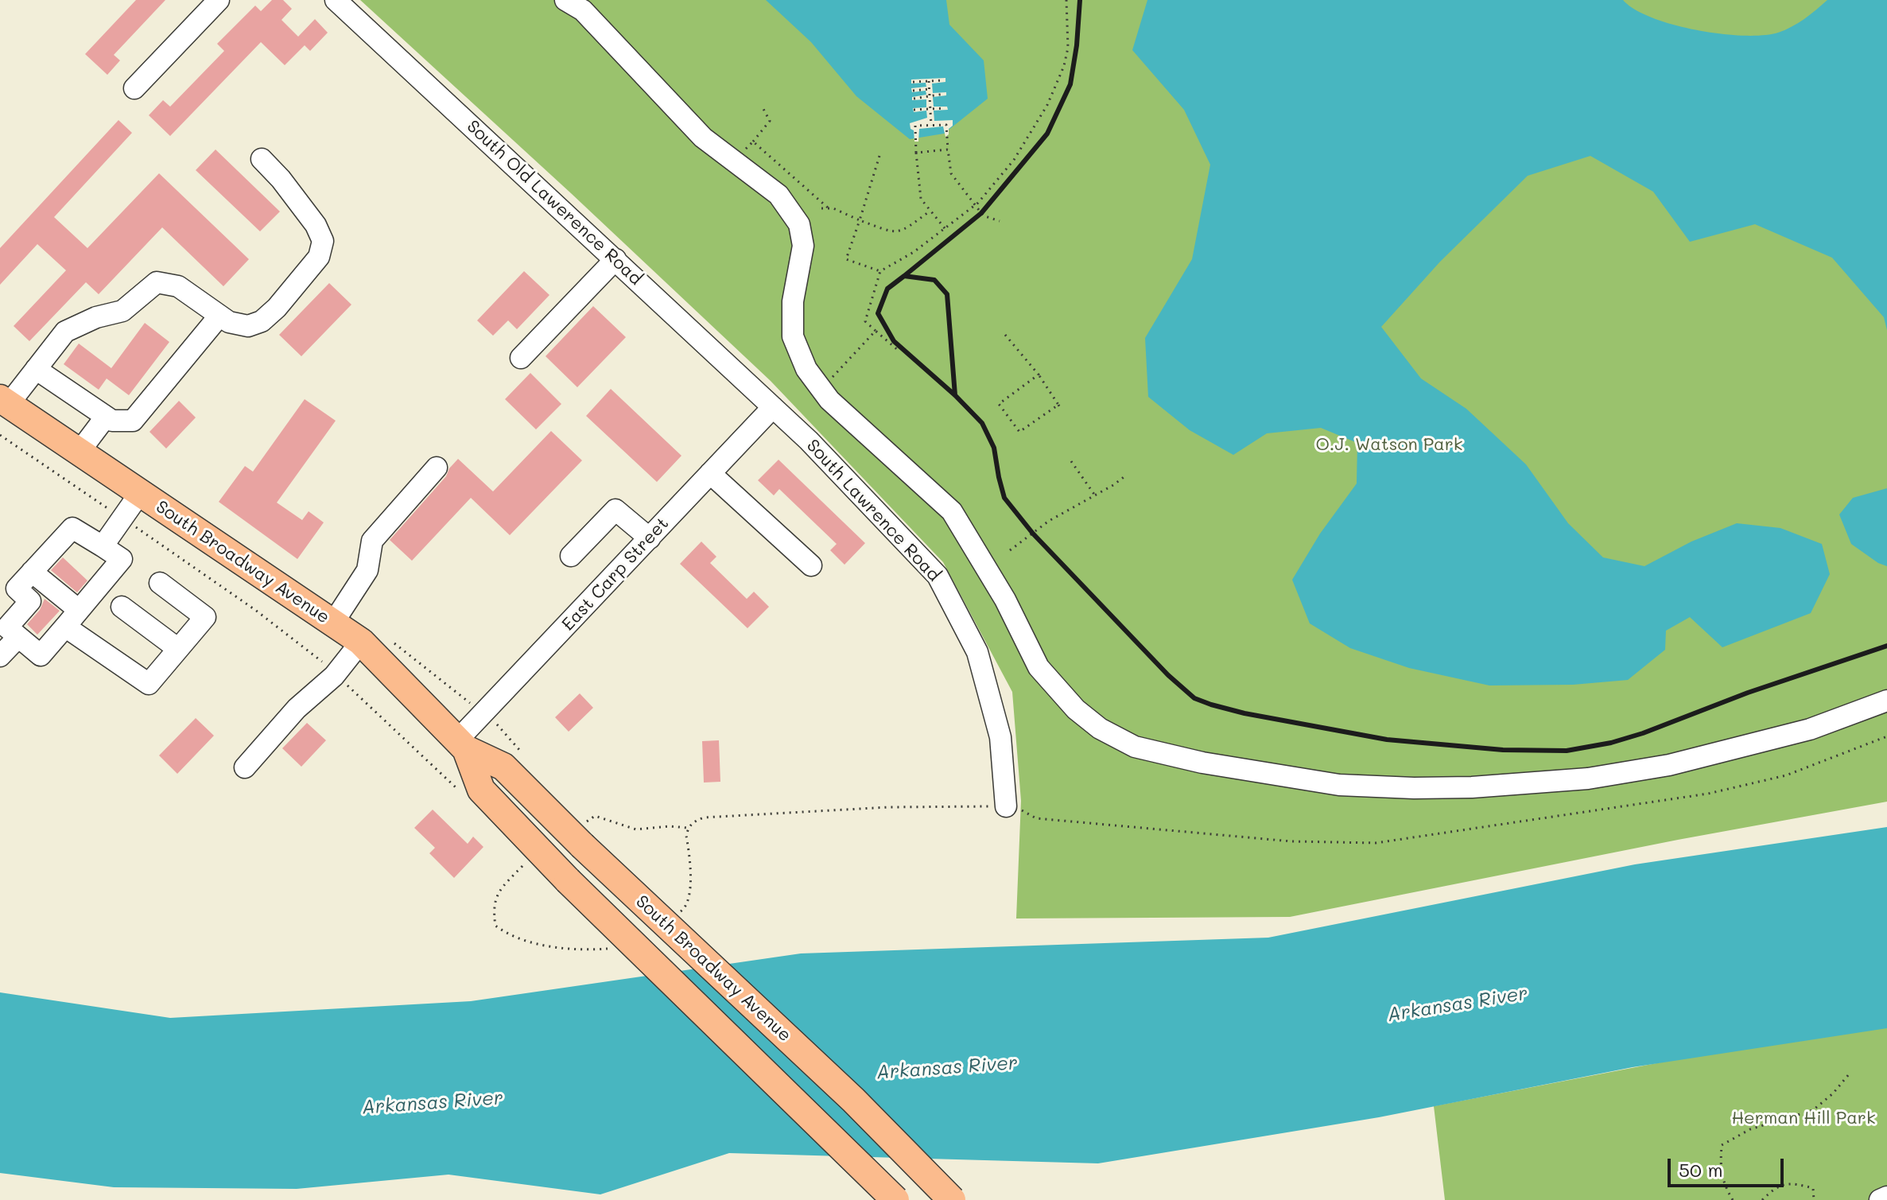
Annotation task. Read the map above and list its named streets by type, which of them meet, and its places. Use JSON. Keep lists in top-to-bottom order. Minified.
{"streets":{"main road":["South Broadway Avenue"],"street":["South Old Lawerence Road","South Lawrence Road","East Carp Street"]},"crossings":[["South Old Lawerence Road","South Lawrence Road"],["South Old Lawerence Road","East Carp Street"],["South Lawrence Road","East Carp Street"],["South Broadway Avenue","East Carp Street"]],"water":["Arkansas River"],"parks":["O.J. Watson Park","Herman Hill Park"],"scale_bar":"50 m"}
